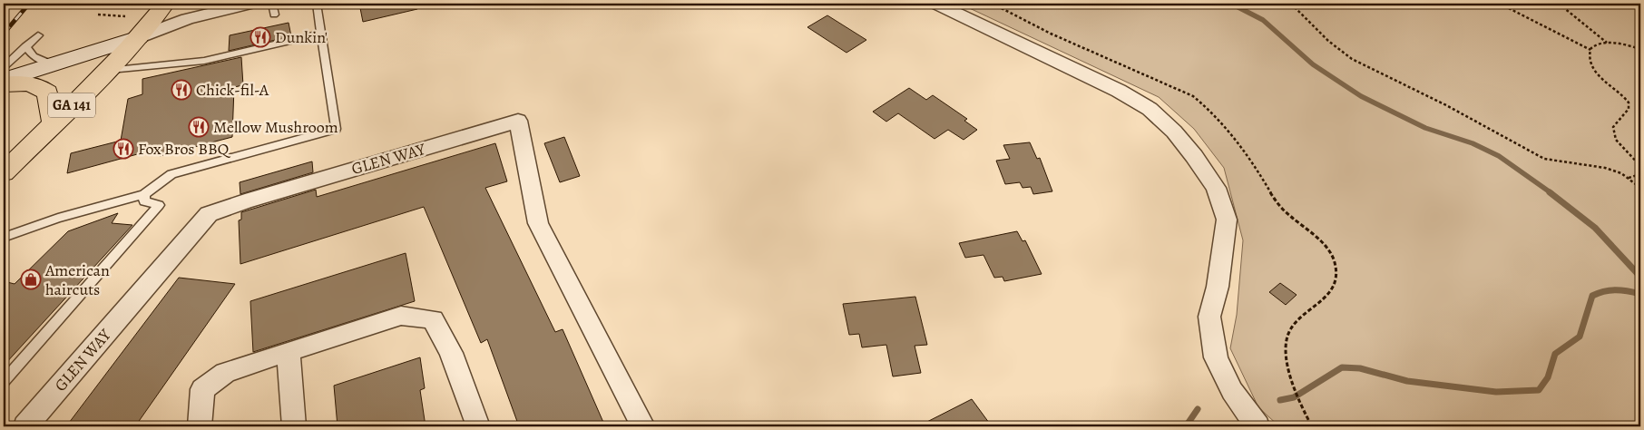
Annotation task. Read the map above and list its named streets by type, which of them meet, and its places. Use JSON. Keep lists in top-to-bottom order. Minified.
{"streets":{"highway":["GA 141"],"street":["GLEN WAY"]},"places":{"restaurant":["Dunkin'","Chick-fil-A","Mellow Mushroom","Fox Bros BBQ"],"shop":["American haircuts"]}}
